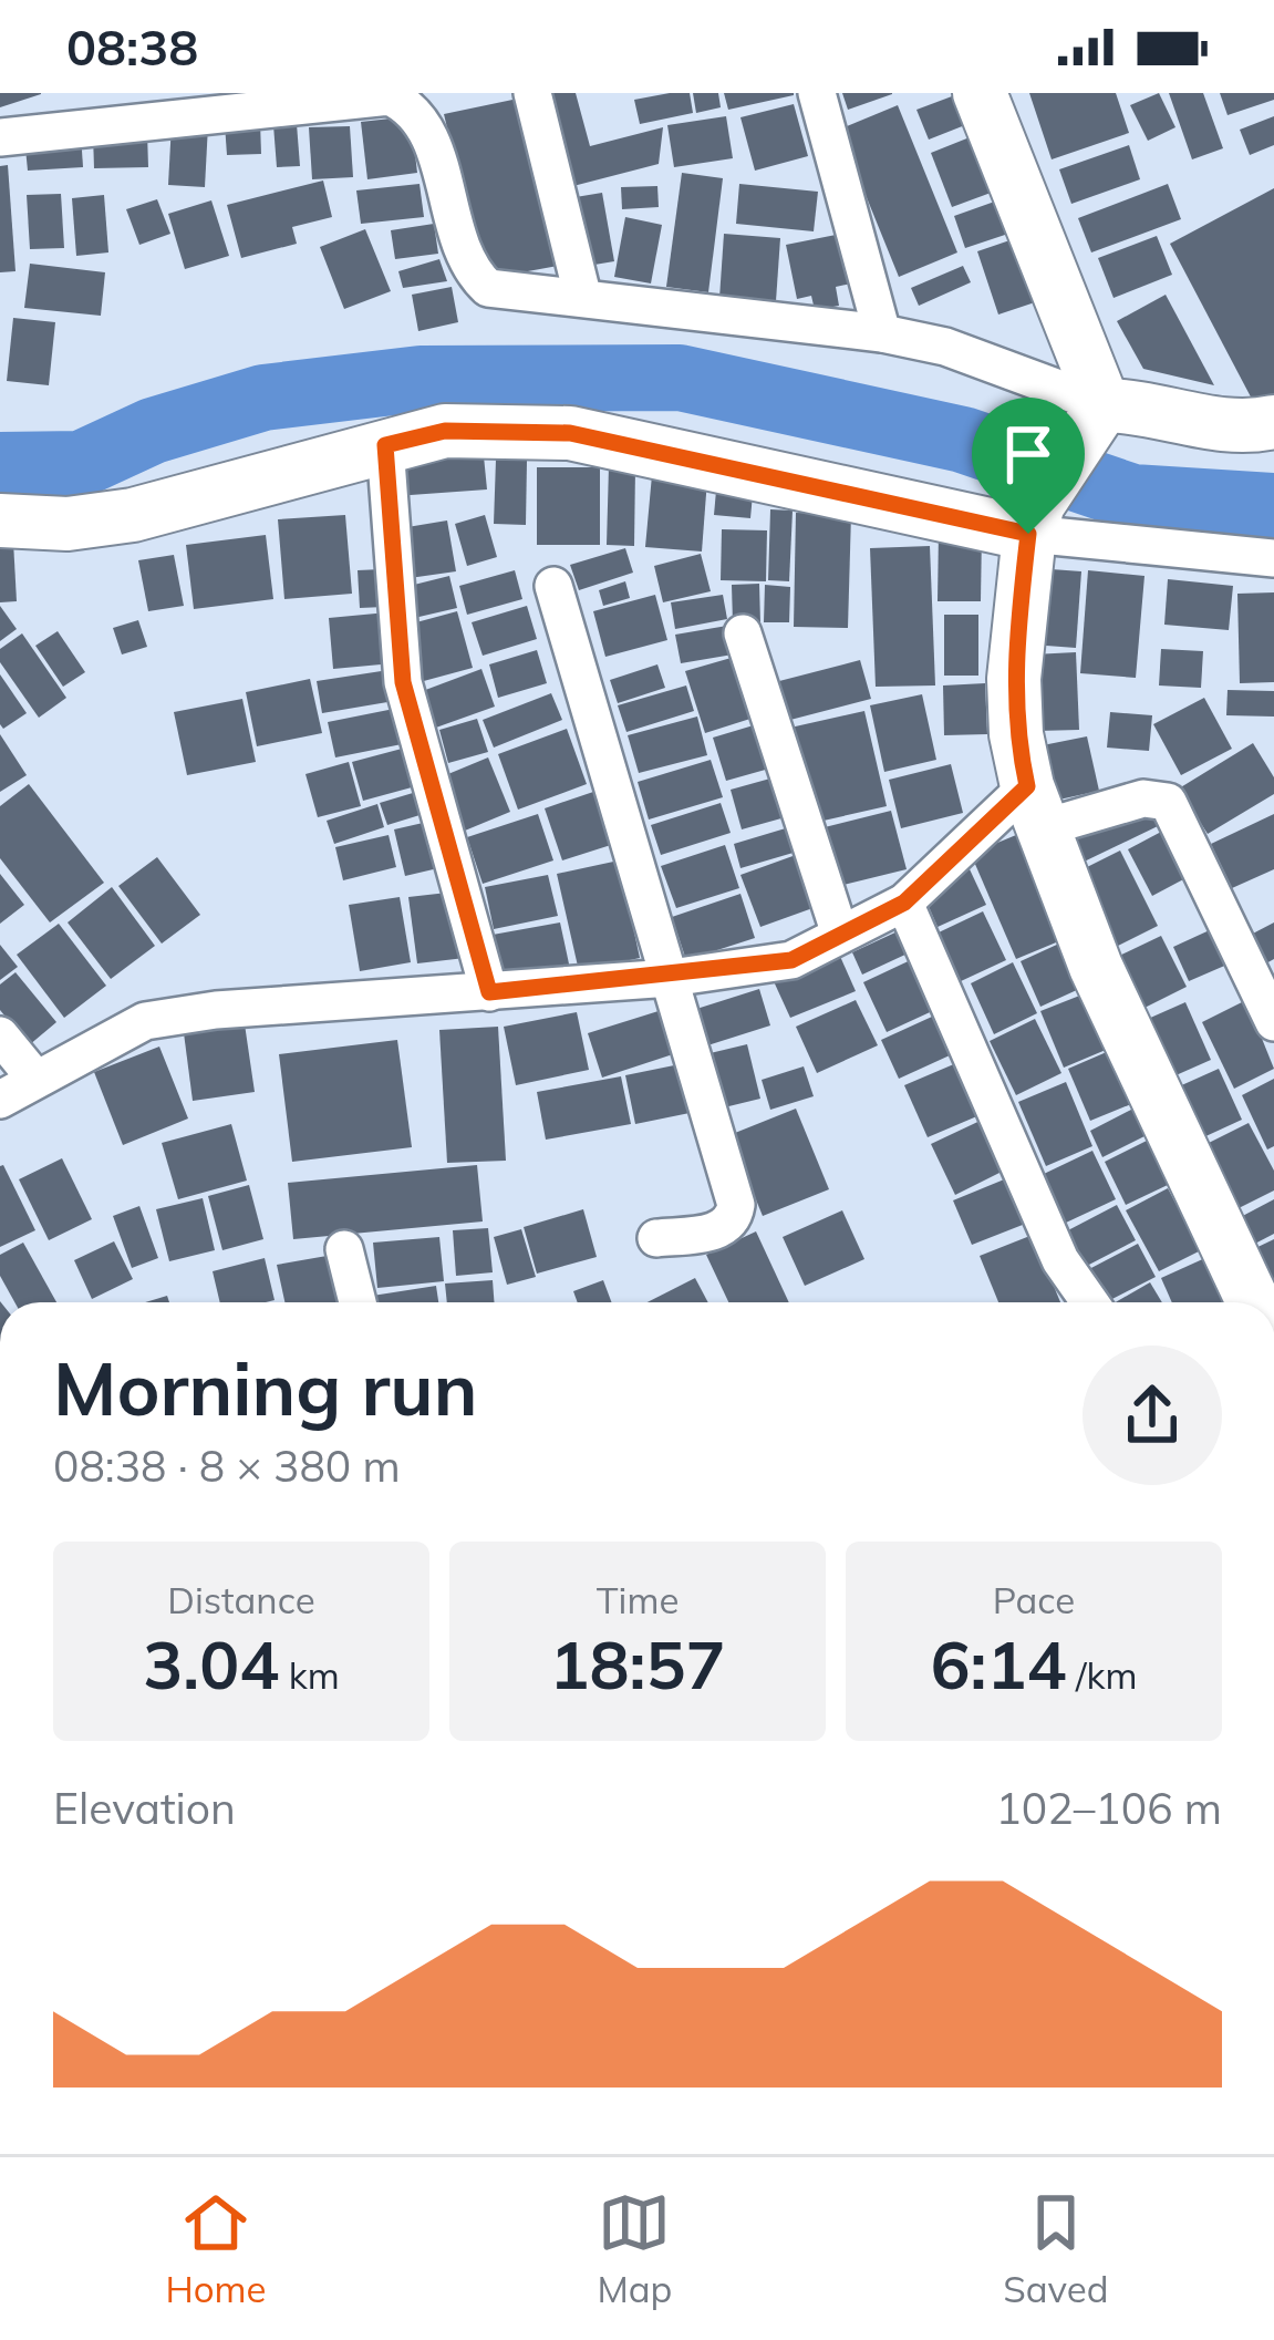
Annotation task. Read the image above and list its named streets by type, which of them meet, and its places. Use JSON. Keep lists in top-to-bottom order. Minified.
{"page":{"status":"08:38","heading":["Morning run","08:38 · 8 × 380 m"],"stats":[["Distance","3.04 km"],["Time","18:57"],["Pace","6:14 /km"]],"chart":["Elevation","102–106 m"],"tabs":["Home","Map","Saved"]}}
